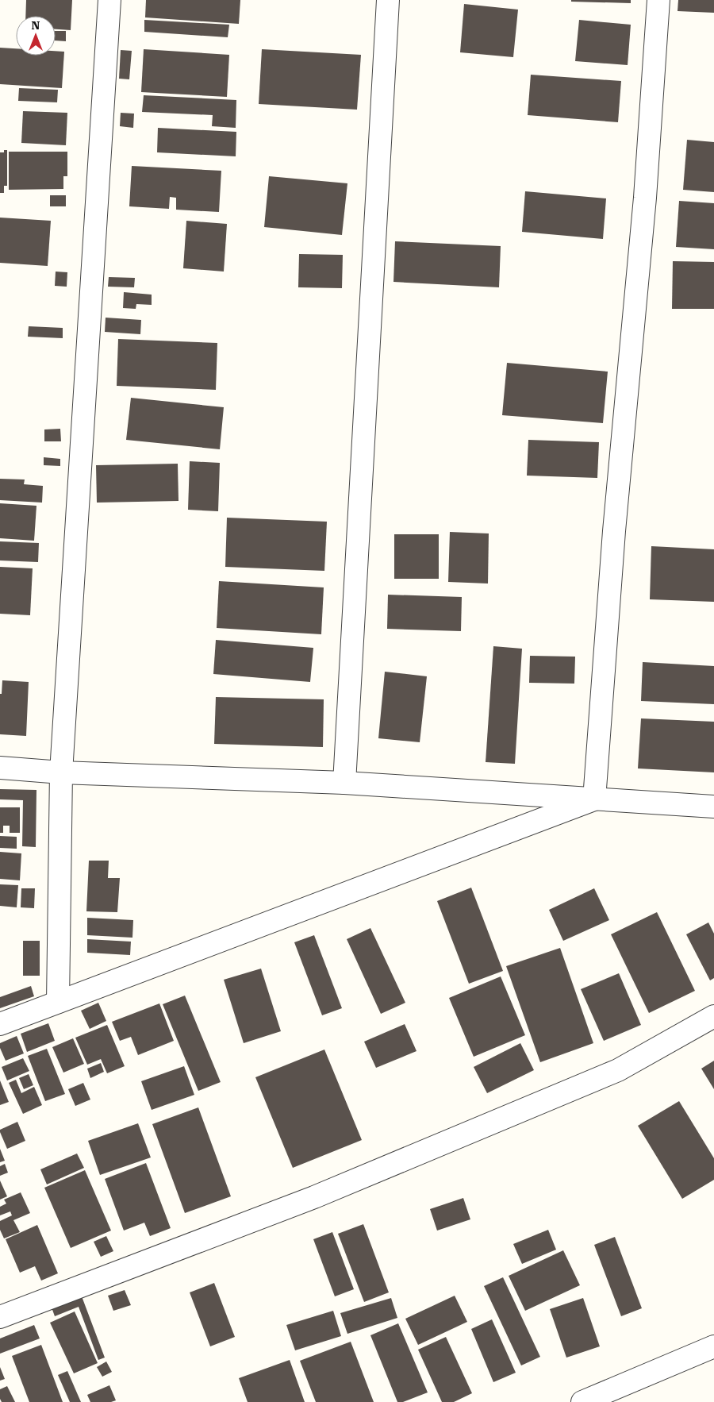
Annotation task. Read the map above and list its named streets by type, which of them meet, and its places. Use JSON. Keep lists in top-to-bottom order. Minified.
{"north":"top"}
